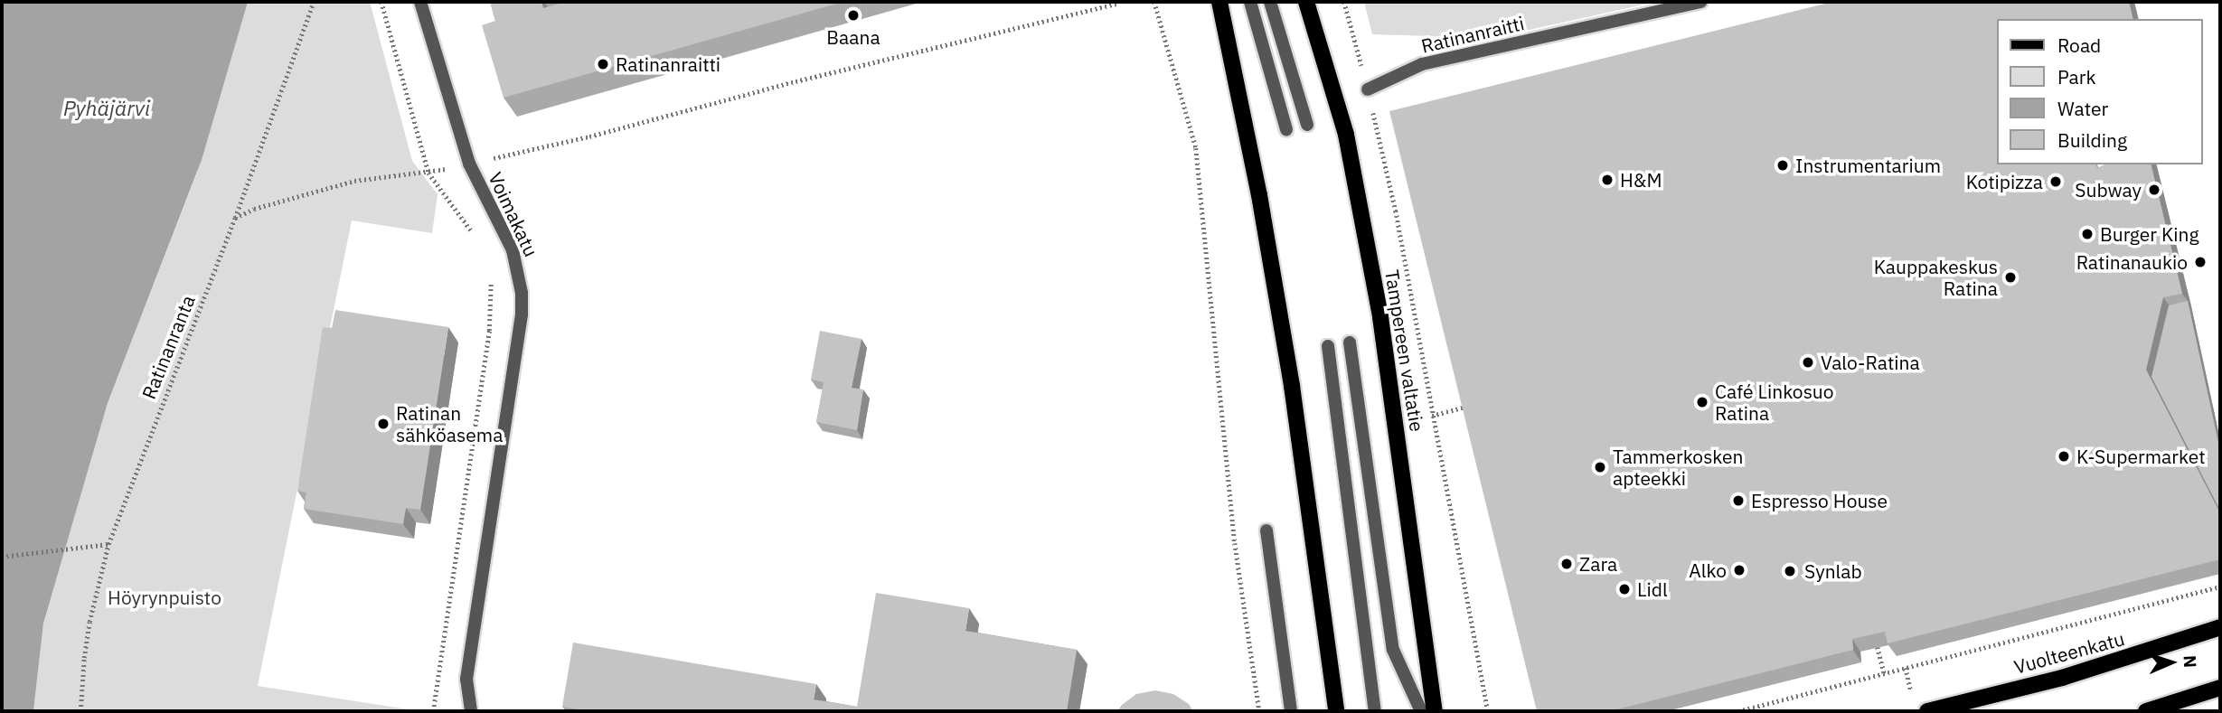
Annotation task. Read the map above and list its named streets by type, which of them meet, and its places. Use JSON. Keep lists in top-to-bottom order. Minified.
{"streets":{"main road":["Tampereen valtatie","Vuolteenkatu"],"street":["Ratinanraitti","Voimakatu"],"path":["Ratinanranta"]},"water":["Pyhäjärvi"],"parks":["Höyrynpuisto"],"places":["Baana","Ratinanraitti","Instrumentarium","H&M","Kotipizza","Subway","Burger King","Ratinanaukio","Kauppakeskus Ratina","Valo-Ratina","Café Linkosuo Ratina","Ratinan sähköasema","K-Supermarket","Tammerkosken apteekki","Espresso House","Zara","Alko","Synlab","Lidl"],"legend":["Road","Park","Water","Building"],"north":"right"}
